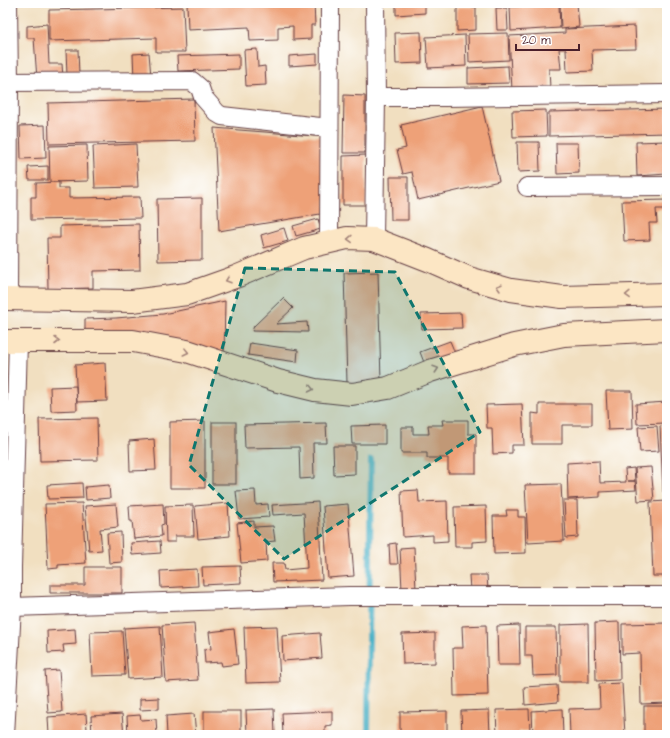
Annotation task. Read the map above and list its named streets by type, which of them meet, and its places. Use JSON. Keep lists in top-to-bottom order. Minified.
{"scale_bar":"20 m"}
